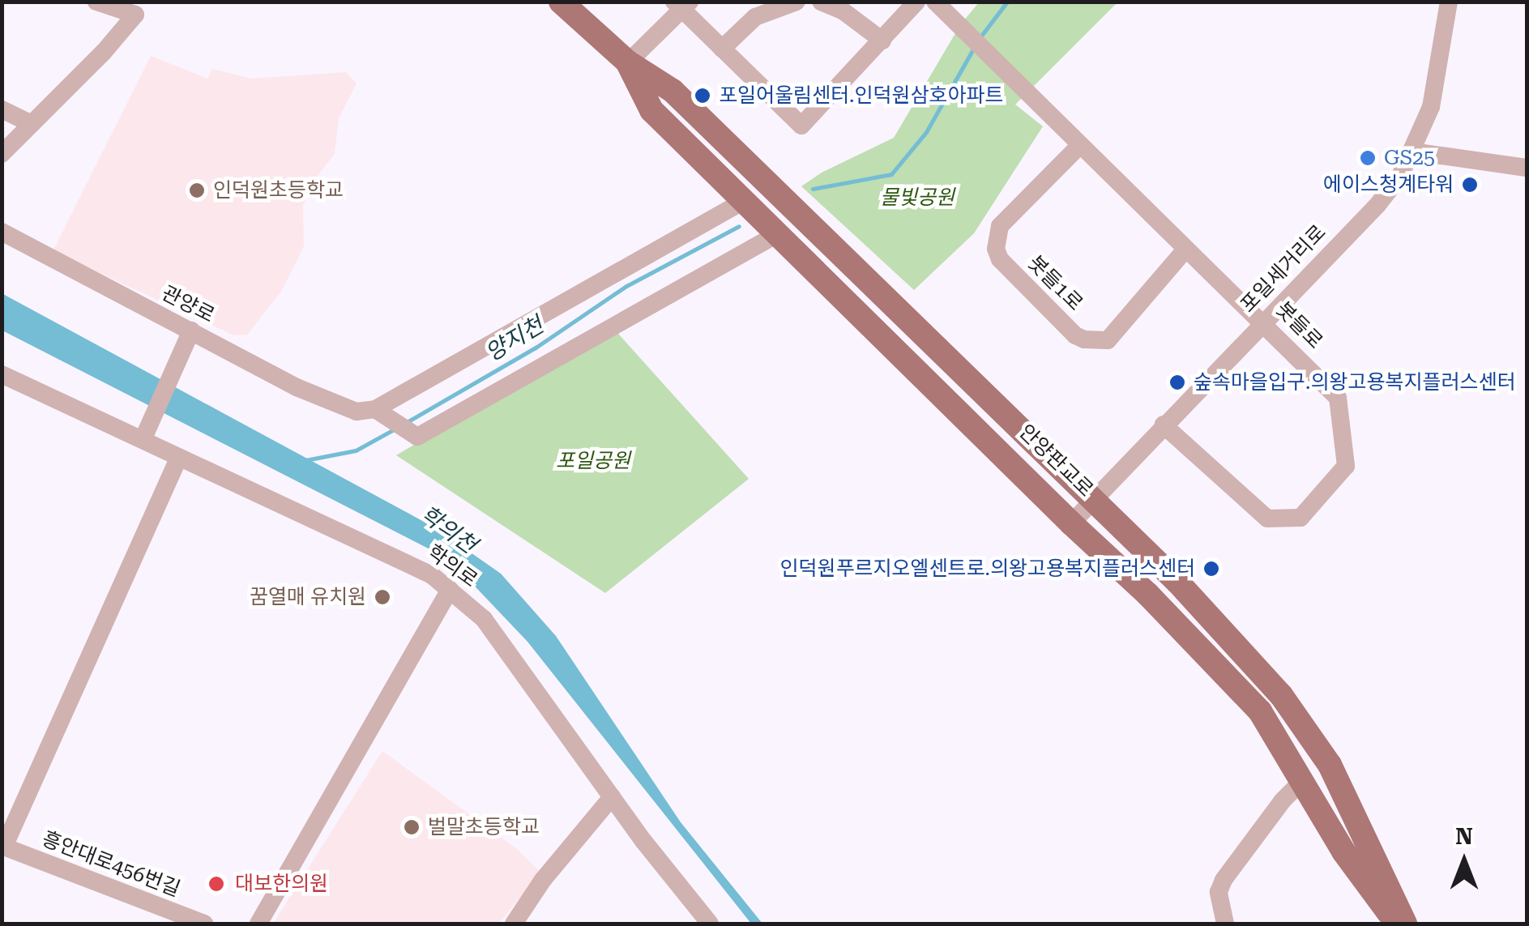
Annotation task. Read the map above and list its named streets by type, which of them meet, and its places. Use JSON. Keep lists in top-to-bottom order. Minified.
{"streets":{"main road":["안양판교로"],"street":["포일세거리로","봇들1로","관양로","봇들로","학의로","흥안대로456번길"]},"crossings":[["포일세거리로","봇들로"],["포일세거리로","안양판교로"],["봇들1로","봇들로"],["관양로","안양판교로"]],"water":["양지천","학의천"],"parks":["물빛공원","포일공원"],"places":["포일어울림센터.인덕원삼호아파트","GS25","에이스청계타워","인덕원초등학교","숲속마을입구.의왕고용복지플러스센터","인덕원푸르지오엘센트로.의왕고용복지플러스센터","꿈열매 유치원","벌말초등학교","대보한의원"],"north":"top"}
